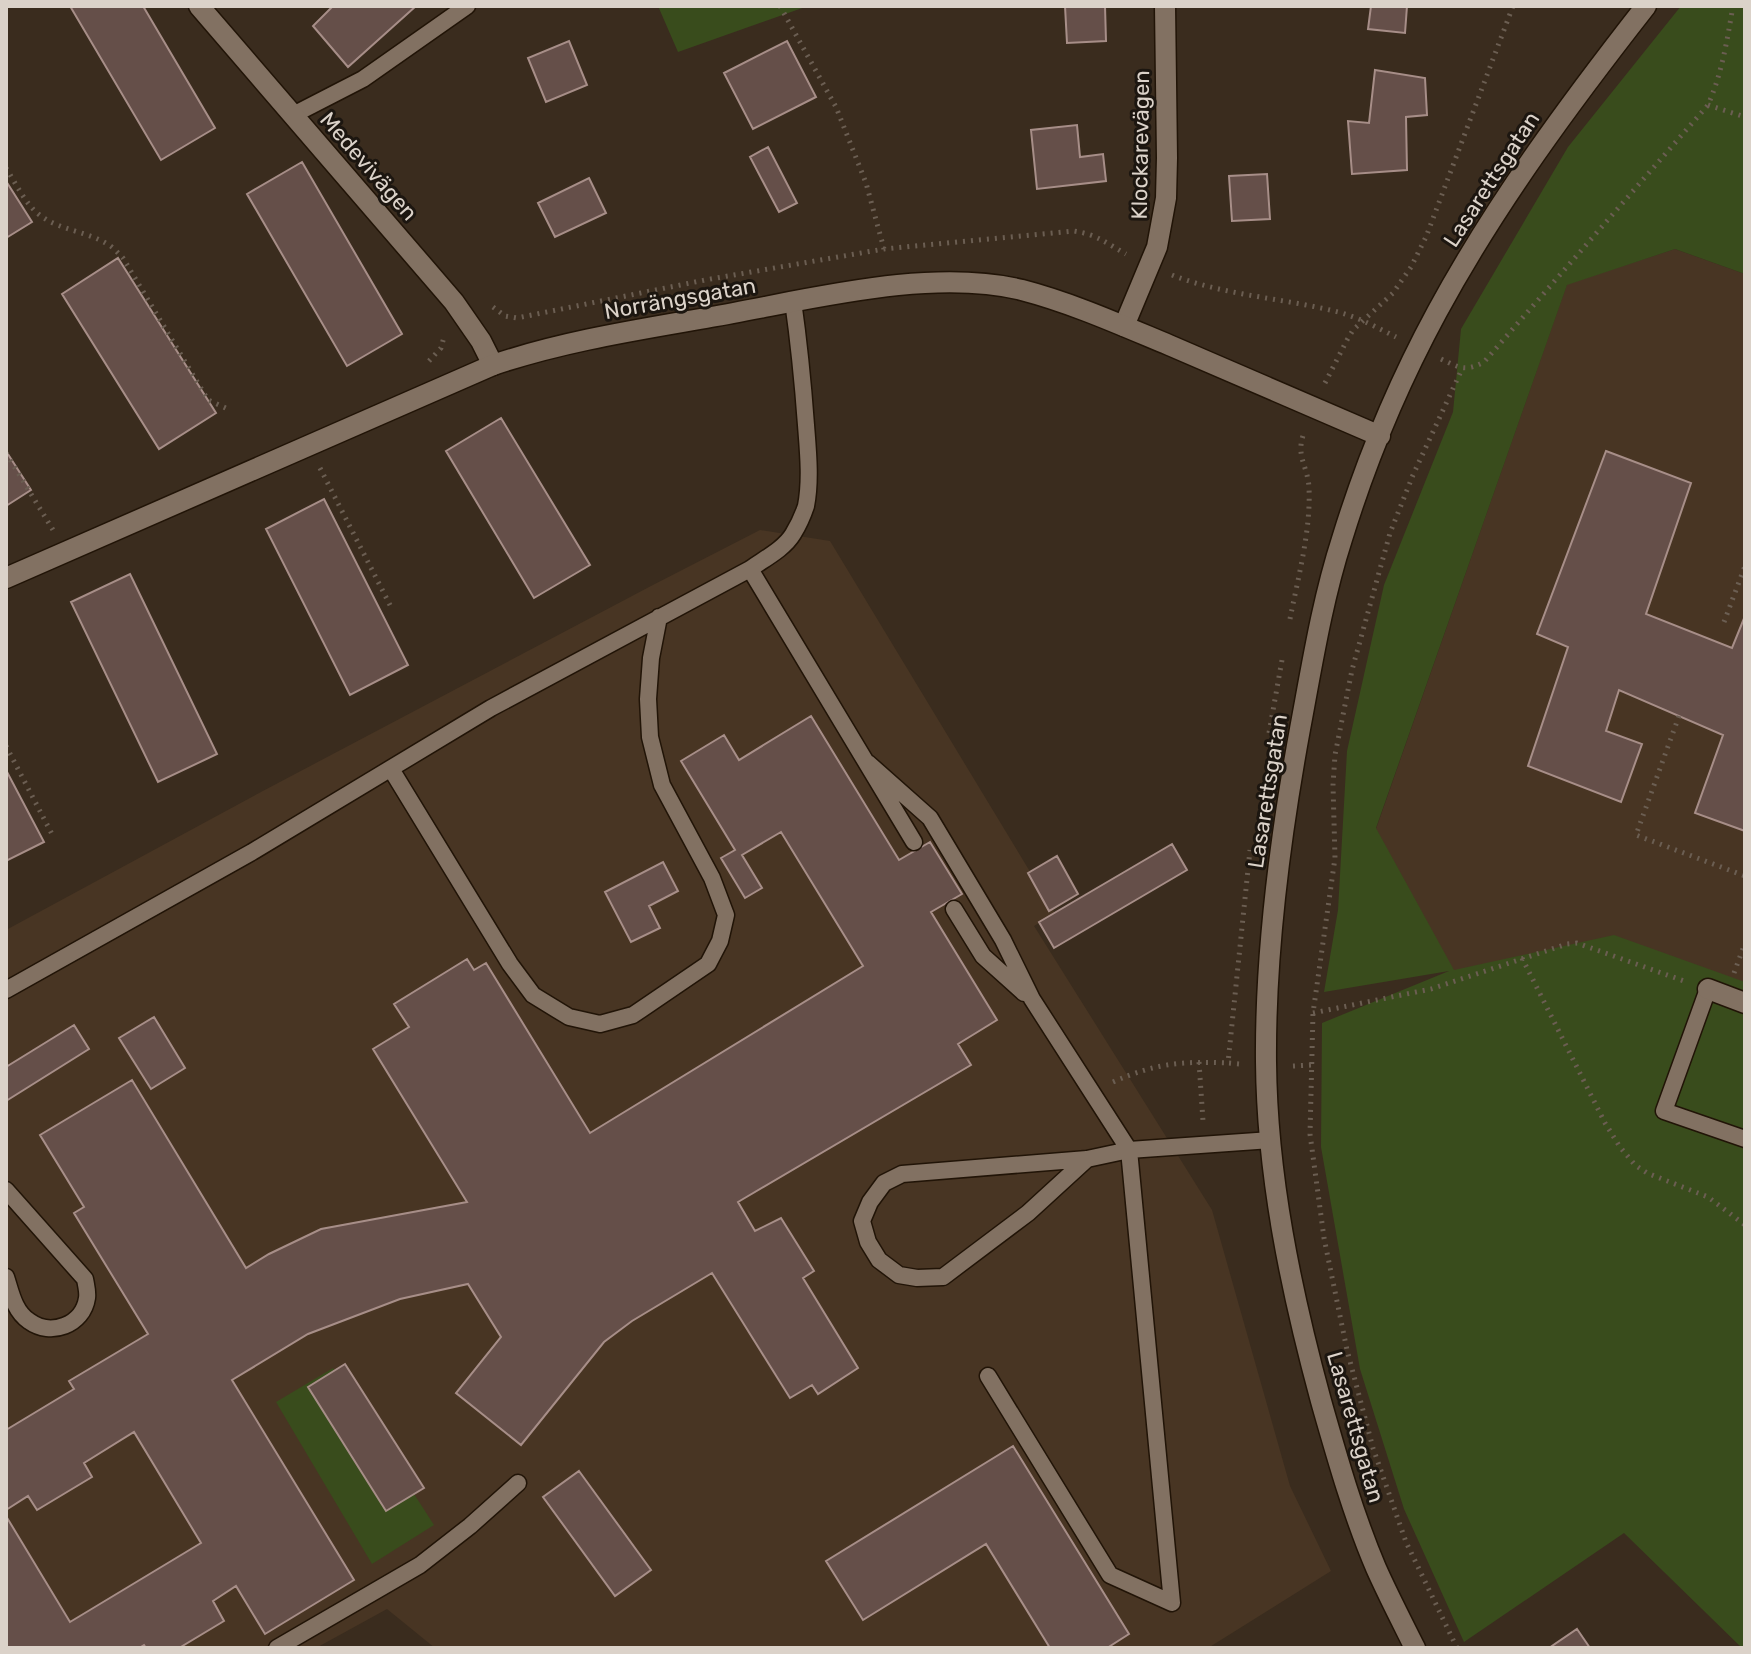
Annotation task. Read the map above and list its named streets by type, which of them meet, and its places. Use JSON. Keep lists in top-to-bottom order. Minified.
{"streets":{"street":["Klockarevägen","Medevivägen","Lasarettsgatan","Norrängsgatan"]},"crossings":[["Klockarevägen","Norrängsgatan"],["Medevivägen","Norrängsgatan"],["Lasarettsgatan","Norrängsgatan"]]}
